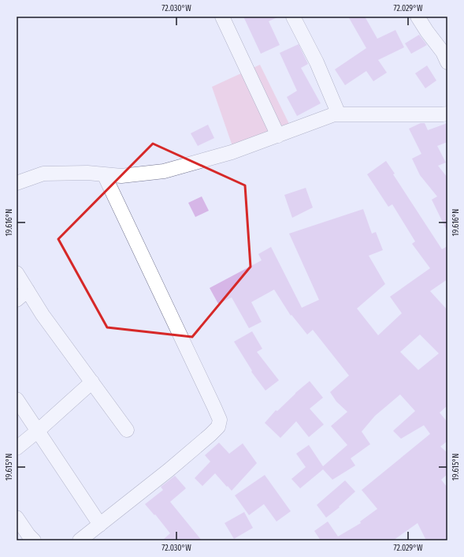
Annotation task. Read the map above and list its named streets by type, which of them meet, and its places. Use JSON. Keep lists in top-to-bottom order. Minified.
{"coordinates":["72.030°W","72.029°W","19.616°N","19.615°N"]}
